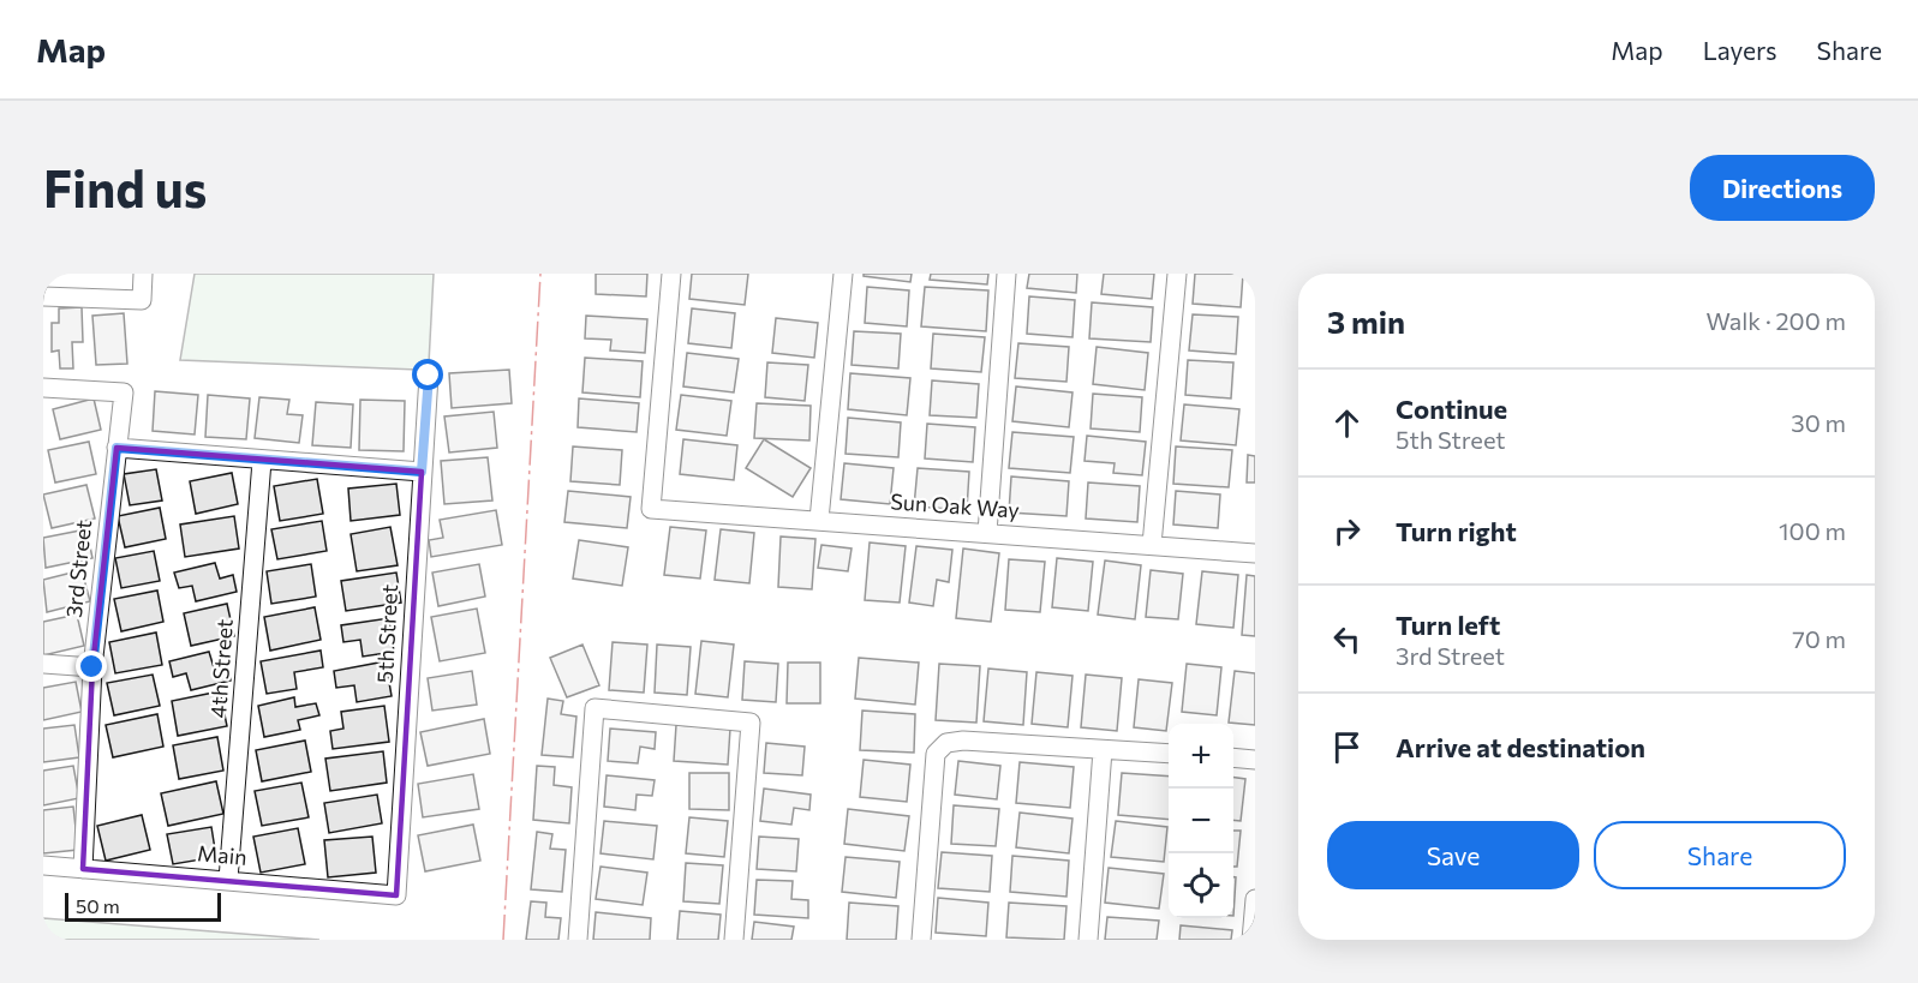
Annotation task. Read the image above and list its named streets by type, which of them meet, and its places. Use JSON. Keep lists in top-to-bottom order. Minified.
{"streets":{"street":["Sun Oak Way","3rd Street","5th Street","4th Street","Main"]},"crossings":[["3rd Street","Main"],["5th Street","Main"],["4th Street","Main"]],"scale_bar":"50 m","page":{"header":"Map","nav":["Map","Layers","Share"],"buttons":["Directions",["Save","Share"]],"title":"Find us","heading":["3 min","Walk · 200 m"],"list":[["Continue","5th Street","30 m"],["Turn right","100 m"],["Turn left","3rd Street","70 m"],"Arrive at destination"],"map_buttons":["+","−"],"scale":"50 m"}}
